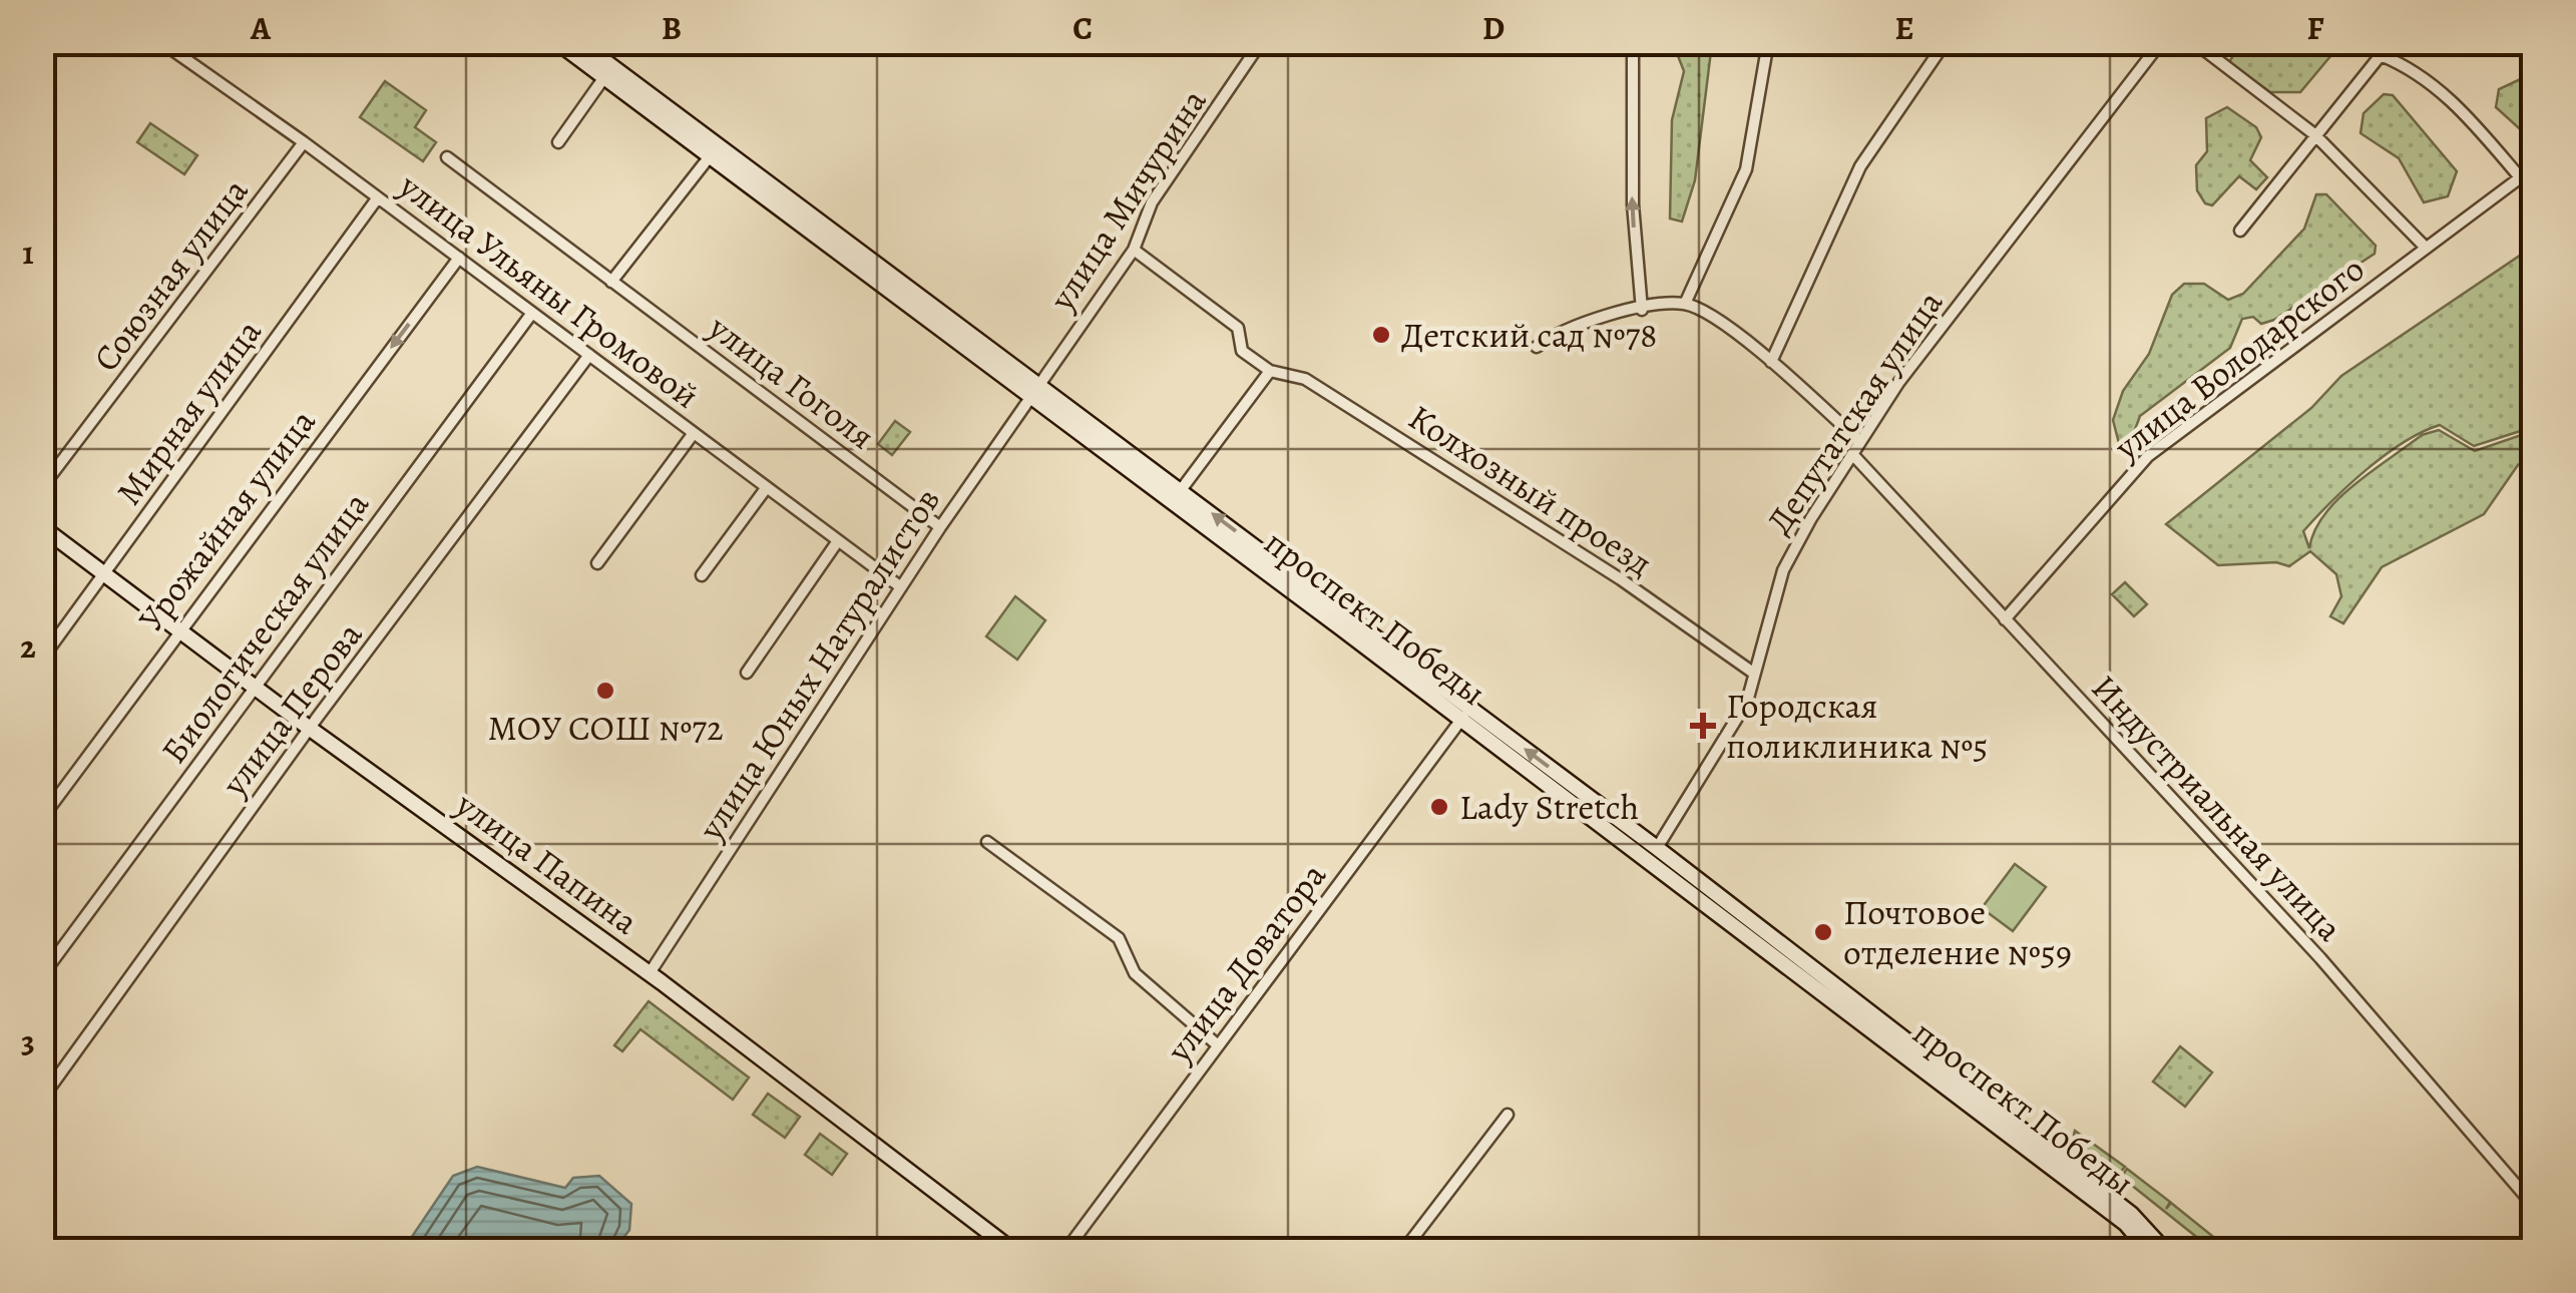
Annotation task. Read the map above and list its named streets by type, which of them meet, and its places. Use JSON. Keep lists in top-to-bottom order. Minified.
{"streets":{"main road":["проспект Победы","улица Папина"],"street":["улица Мичурина","Союзная улица","улица Ульяны Громовой","улица Володарского","улица Гоголя","Мирная улица","Депутатская улица","Колхозный проезд","Урожайная улица","Биологическая улица","улица Юных Натуралистов","улица Перова","Индустриальная улица","улица Доватора"]},"crossings":[["улица Мичурина","проспект Победы"],["улица Мичурина","улица Юных Натуралистов"],["Союзная улица","улица Ульяны Громовой"],["улица Ульяны Громовой","Мирная улица"],["улица Ульяны Громовой","Урожайная улица"],["улица Ульяны Громовой","Биологическая улица"],["улица Ульяны Громовой","улица Юных Натуралистов"],["улица Ульяны Громовой","улица Перова"],["улица Володарского","Индустриальная улица"],["улица Гоголя","улица Юных Натуралистов"],["Мирная улица","улица Папина"],["Депутатская улица","Колхозный проезд"],["Депутатская улица","проспект Победы"],["Депутатская улица","Индустриальная улица"],["Урожайная улица","улица Папина"],["проспект Победы","улица Юных Натуралистов"],["проспект Победы","улица Доватора"],["Биологическая улица","улица Папина"],["улица Юных Натуралистов","улица Папина"],["улица Перова","улица Папина"]],"one_way":["Урожайная улица"],"places":{"other":["Детский сад №78","МОУ СОШ №72","Lady Stretch","Почтовое отделение №59"],"health":["Городская поликлиника №5"]},"grid":{"columns":["A","B","C","D","E","F"],"rows":["1","2","3"]}}
